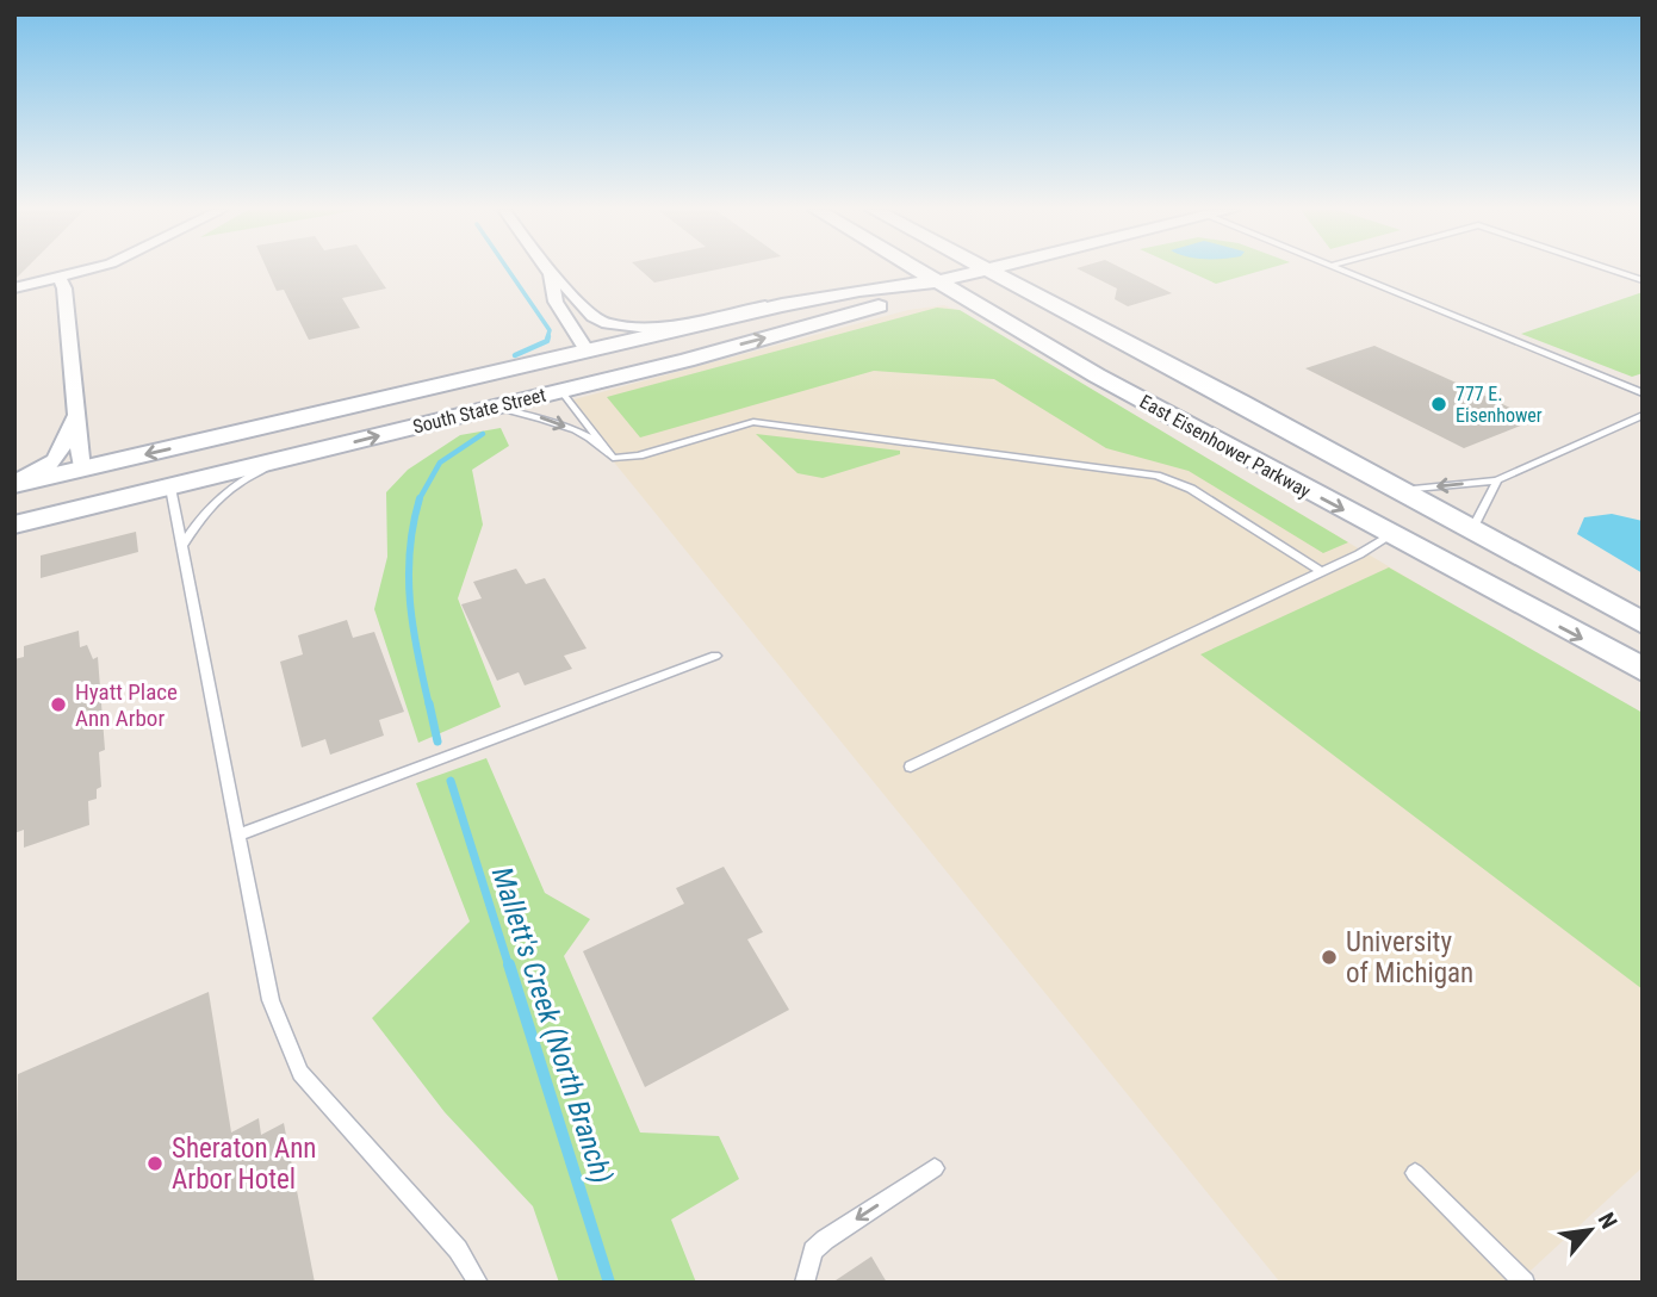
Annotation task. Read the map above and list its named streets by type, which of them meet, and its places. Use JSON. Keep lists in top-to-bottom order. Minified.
{"streets":{"main road":["South State Street","East Eisenhower Parkway"]},"crossings":[["South State Street","East Eisenhower Parkway"]],"water":["Mallett's Creek (North Branch)"],"places":["777 E. Eisenhower","Hyatt Place Ann Arbor","University of Michigan","Sheraton Ann Arbor Hotel"],"north":"top right"}
